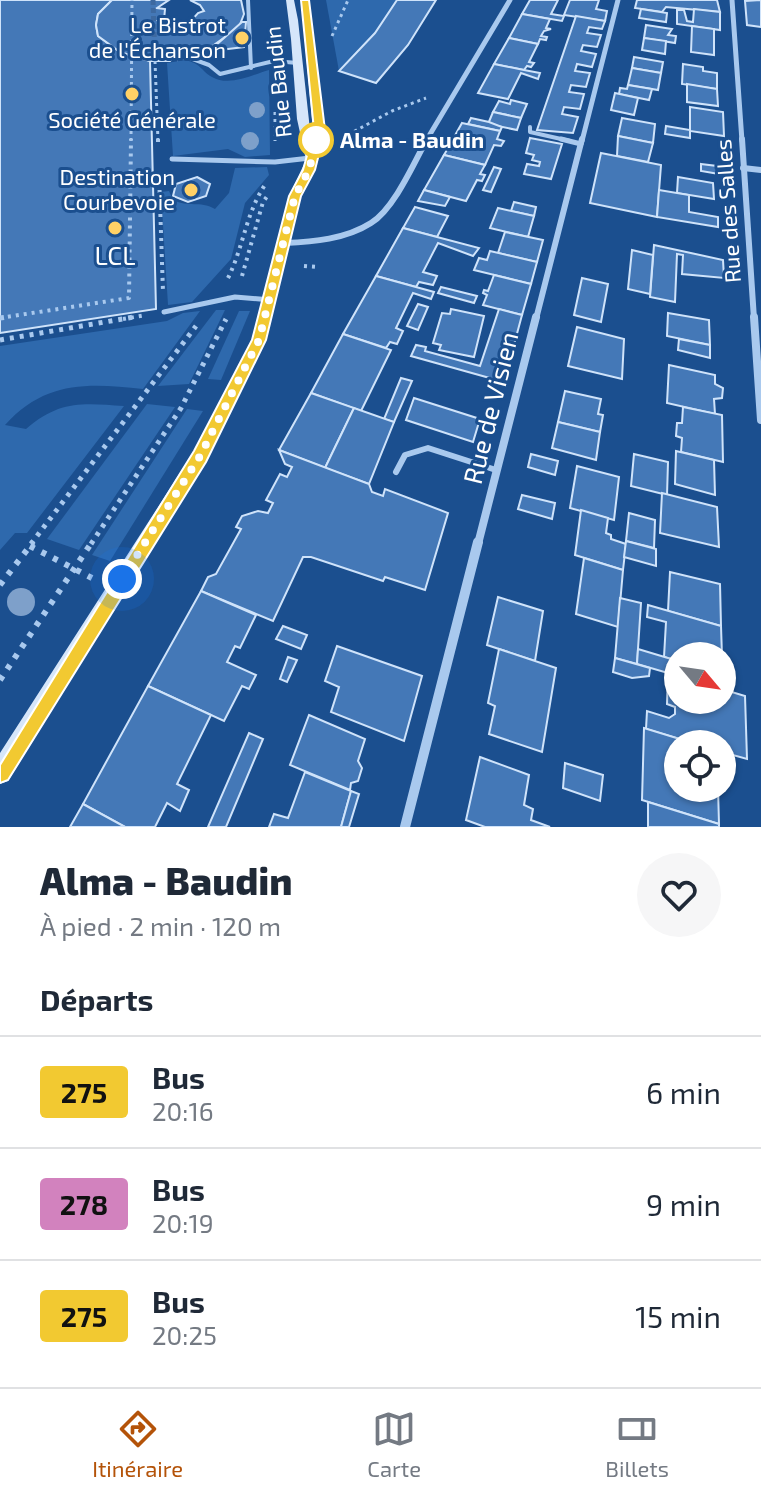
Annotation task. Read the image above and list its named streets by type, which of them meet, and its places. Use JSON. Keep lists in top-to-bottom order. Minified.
{"streets":{"main road":["Rue Baudin"],"street":["Rue des Salles","Rue de Visien"]},"places":["Le Bistrot de l'Échanson","Société Générale","Alma - Baudin","Destination Courbevoie","LCL"],"lines":["bus line 275"],"north":"bottom right","page":{"heading":[["Alma - Baudin","À pied · 2 min · 120 m"],"Départs"],"list":[{"mark":"275","name":"Bus","note":"20:16","value":"6 min"},{"mark":"278","name":"Bus","note":"20:19","value":"9 min"},{"mark":"275","name":"Bus","note":"20:25","value":"15 min"}],"tabs":["Itinéraire","Carte","Billets"]}}
